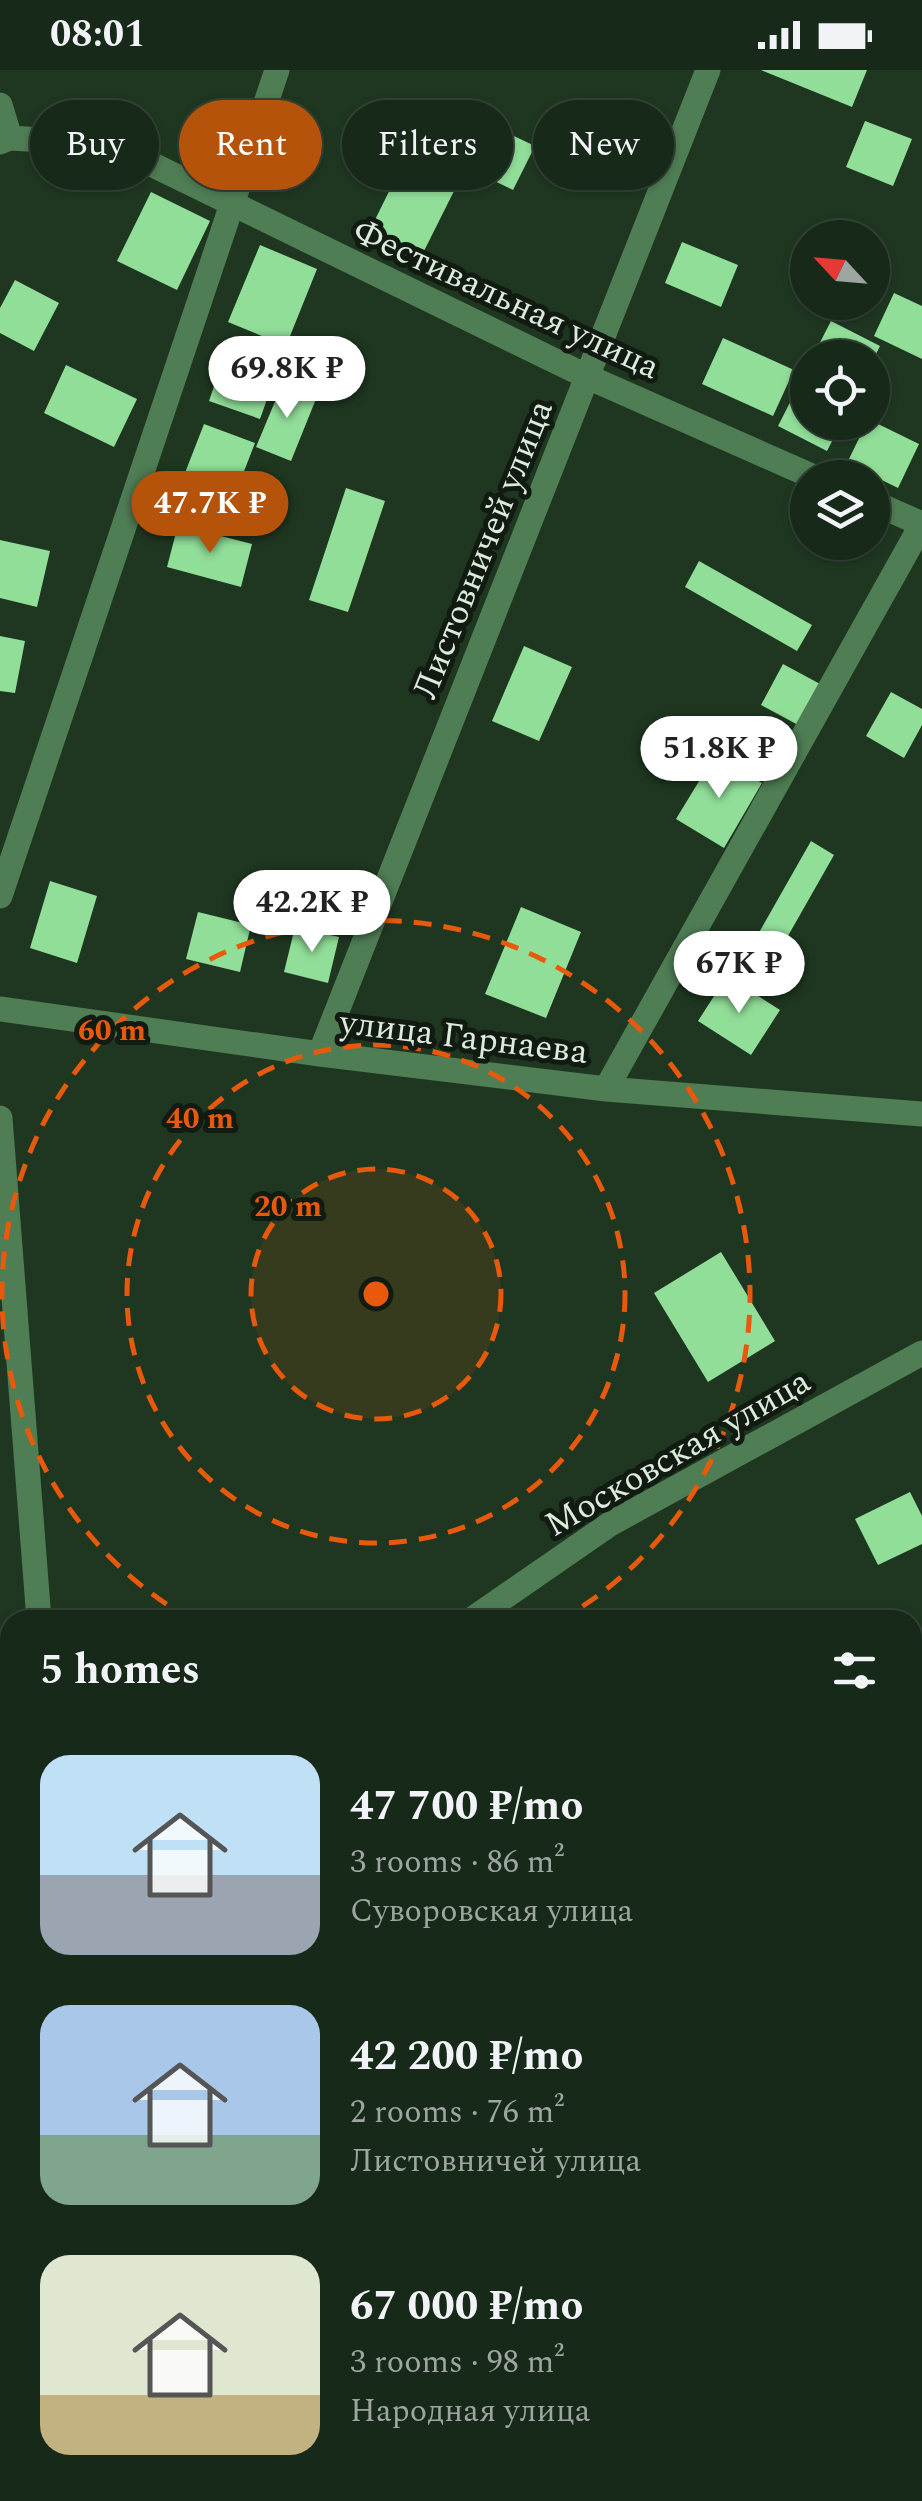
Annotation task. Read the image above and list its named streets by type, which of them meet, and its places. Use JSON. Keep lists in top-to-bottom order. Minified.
{"streets":{"street":["Фестивальная улица","Листовничей улица","улица Гарнаева","Московская улица"]},"crossings":[["Фестивальная улица","Листовничей улица"],["Листовничей улица","улица Гарнаева"]],"north":"top left","page":{"status":"08:01","chip":["Buy","Rent","Filters","New"],"price":["69.8K ₽","47.7K ₽","51.8K ₽","42.2K ₽","67K ₽"],"heading":"5 homes","list":[{"name":"47 700 ₽/mo","note":"3 rooms · 86 m² · Суворовская улица"},{"name":"42 200 ₽/mo","note":"2 rooms · 76 m² · Листовничей улица"},{"name":"67 000 ₽/mo","note":"3 rooms · 98 m² · Народная улица"}]},"rings":["60 m","40 m","20 m"]}
